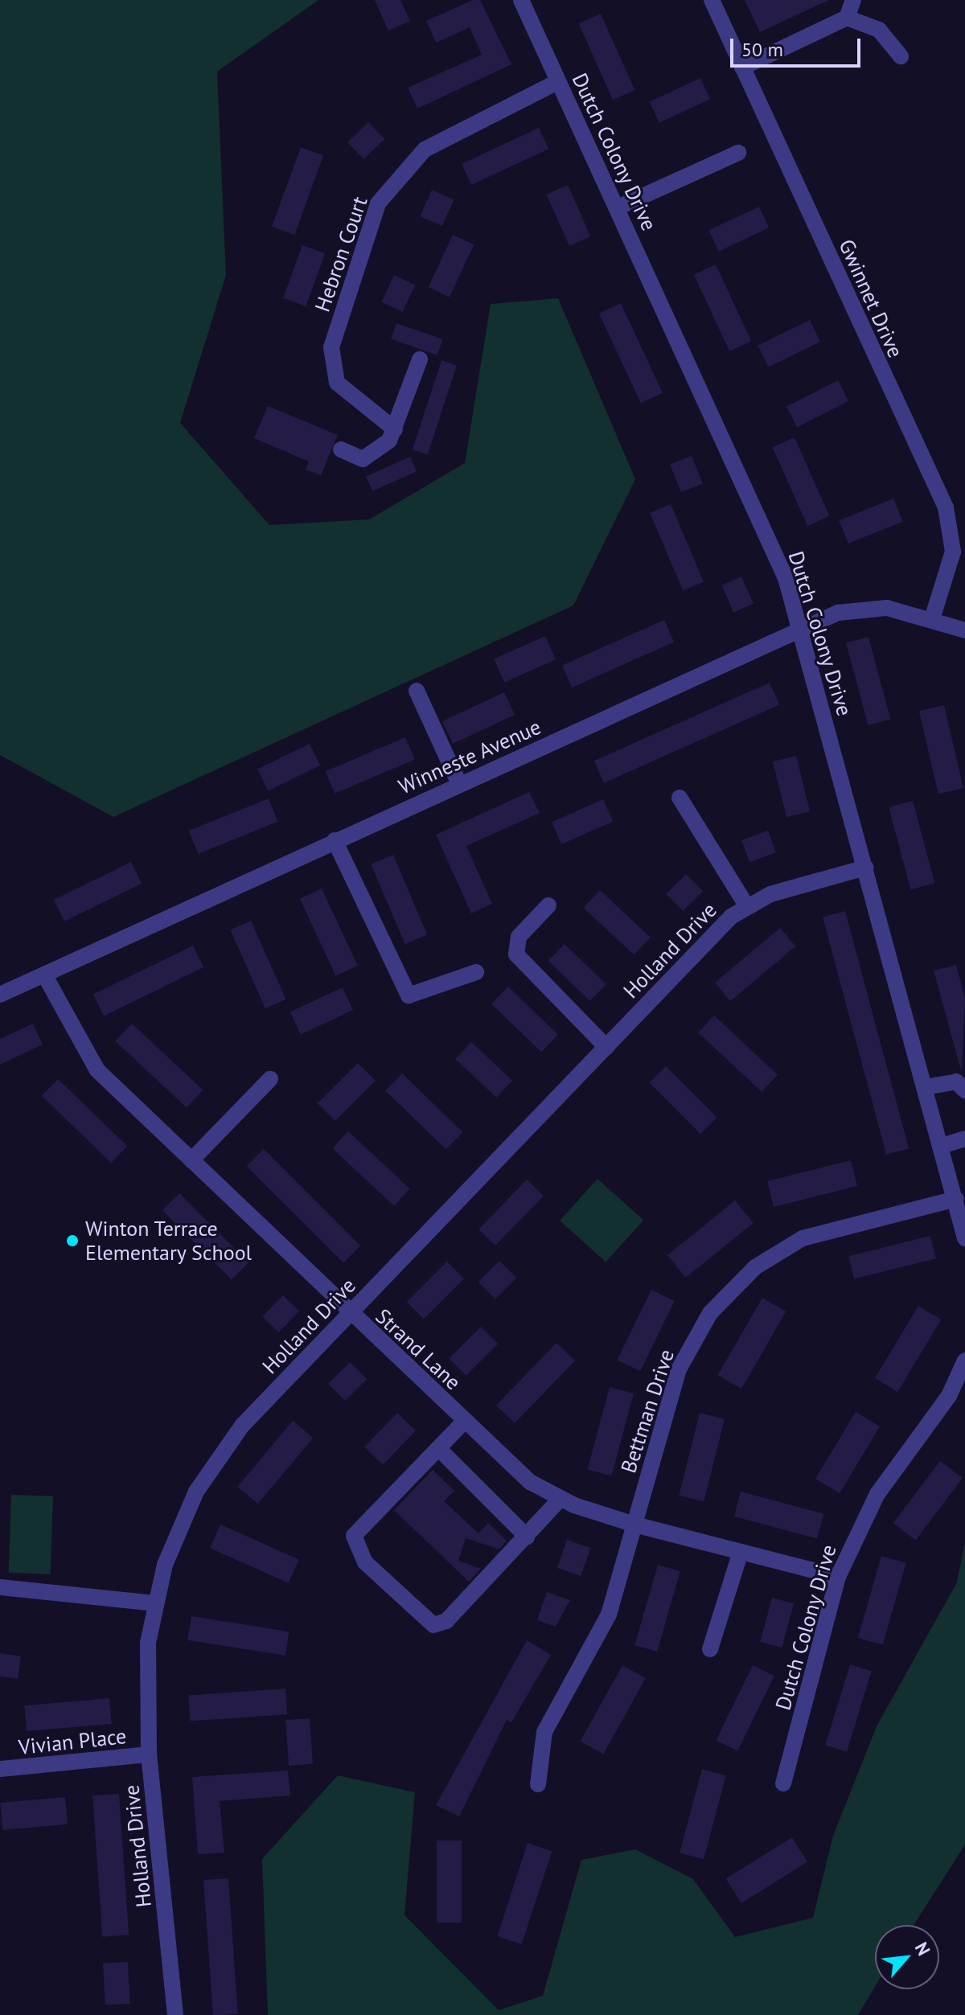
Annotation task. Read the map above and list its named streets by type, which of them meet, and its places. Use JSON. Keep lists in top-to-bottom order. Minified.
{"streets":{"street":["Dutch Colony Drive","Hebron Court","Gwinnet Drive","Winneste Avenue","Holland Drive","Strand Lane","Bettman Drive","Vivian Place"]},"crossings":[["Dutch Colony Drive","Hebron Court"],["Dutch Colony Drive","Winneste Avenue"],["Dutch Colony Drive","Holland Drive"],["Dutch Colony Drive","Strand Lane"],["Dutch Colony Drive","Bettman Drive"],["Gwinnet Drive","Winneste Avenue"],["Winneste Avenue","Strand Lane"],["Holland Drive","Strand Lane"],["Holland Drive","Vivian Place"],["Strand Lane","Bettman Drive"]],"places":["Winton Terrace Elementary School"],"scale_bar":"50 m","north":"top right"}
